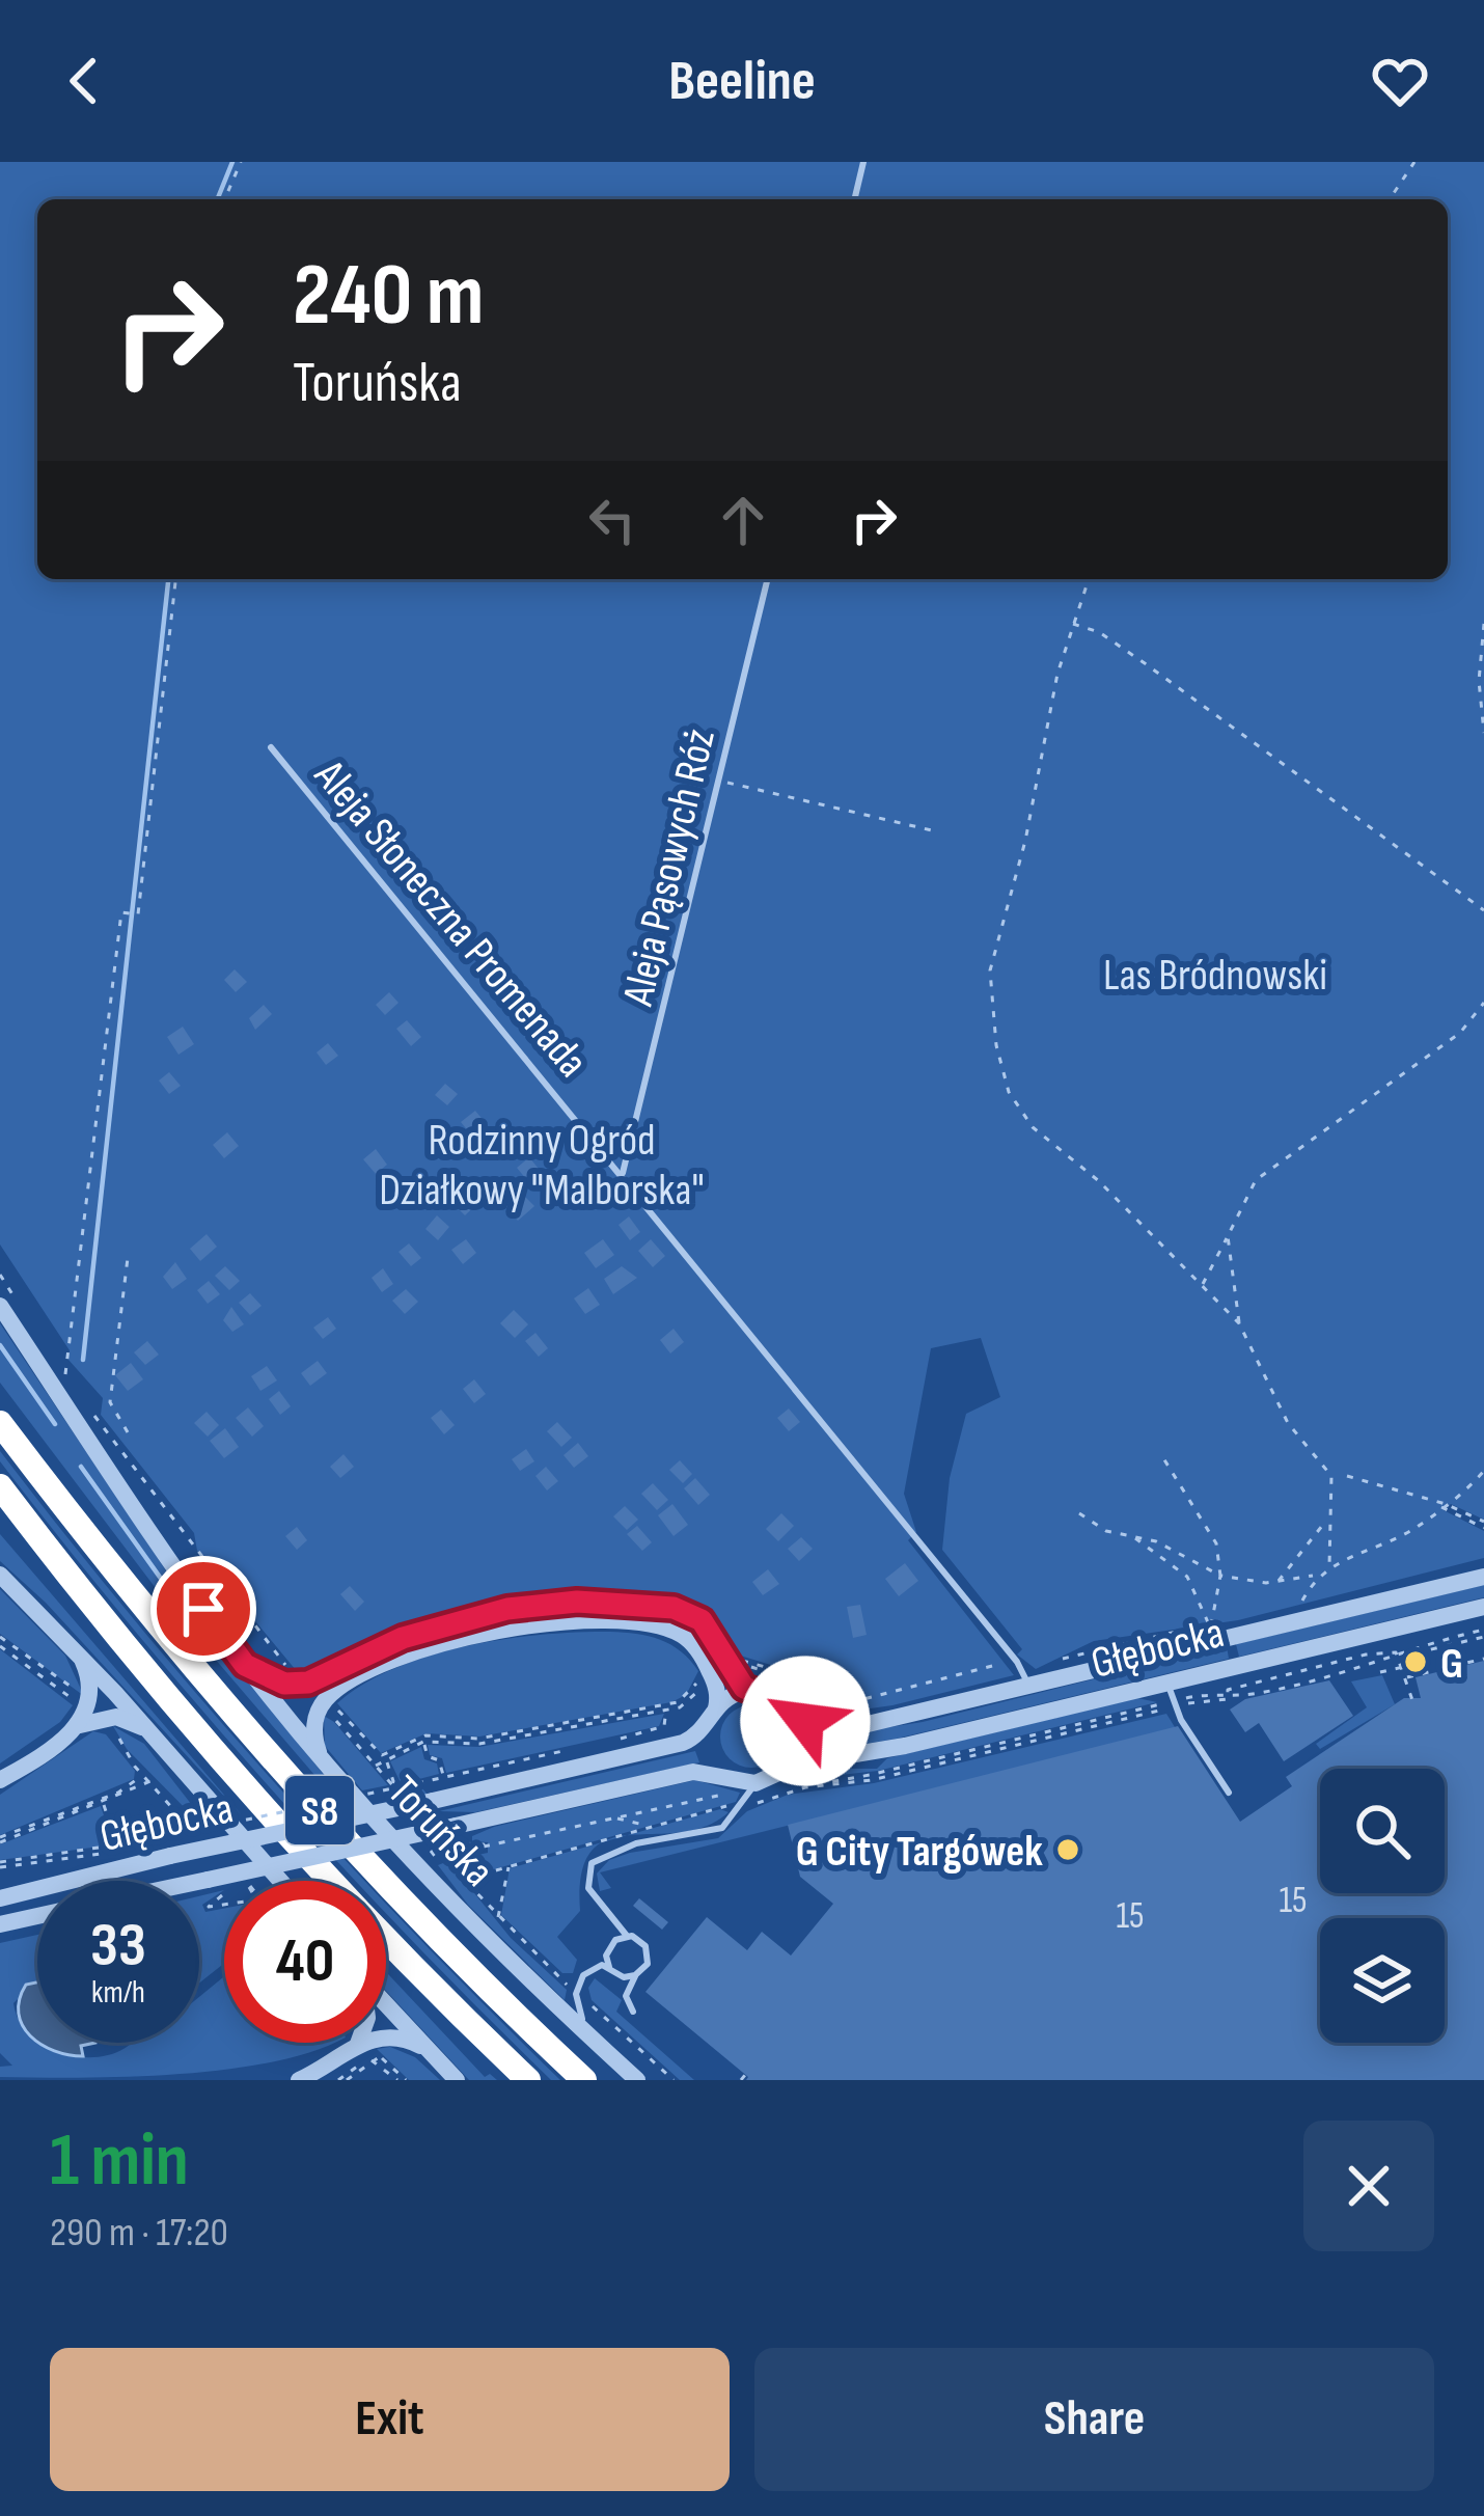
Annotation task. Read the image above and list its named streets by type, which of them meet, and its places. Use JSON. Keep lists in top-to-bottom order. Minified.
{"streets":{"highway":["S8","Toruńska"],"street":["Głębocka"],"lane":["Aleja Pąsowych Róż","Aleja Słoneczna Promenada"]},"crossings":[["Aleja Pąsowych Róż","Aleja Słoneczna Promenada"],["Aleja Słoneczna Promenada","Głębocka"]],"parks":["Las Bródnowski","Rodzinny Ogród Działkowy \"Malborska\""],"places":["G","G City Targówek"],"house_numbers":["15","15"],"page":{"header":"Beeline","turn":["240 m","Toruńska"],"speed":"33 km/h","limit":"40","heading":["1 min","290 m · 17:20"],"buttons":["Exit","Share"]}}
